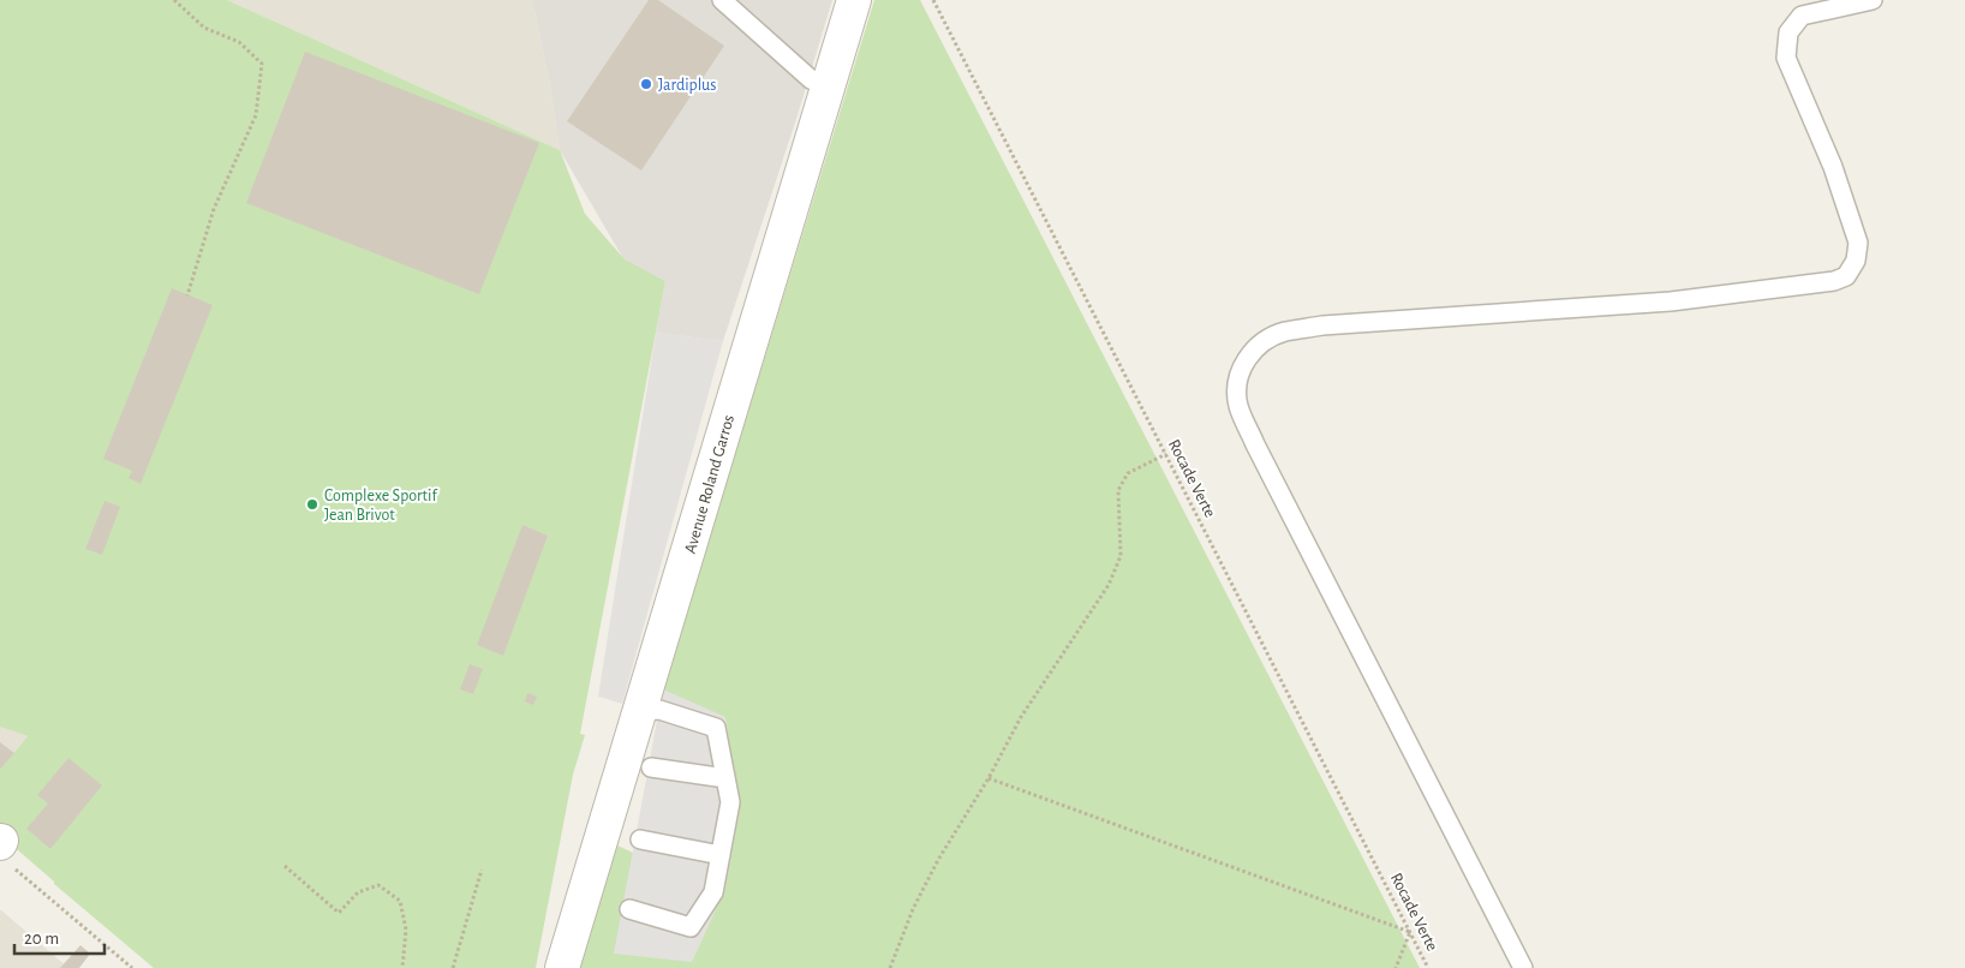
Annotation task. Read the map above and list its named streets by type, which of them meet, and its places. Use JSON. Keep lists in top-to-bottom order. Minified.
{"streets":{"street":["Avenue Roland Garros"],"path":["Rocade Verte"]},"places":["Jardiplus","Complexe Sportif Jean Brivot"],"scale_bar":"20 m"}
